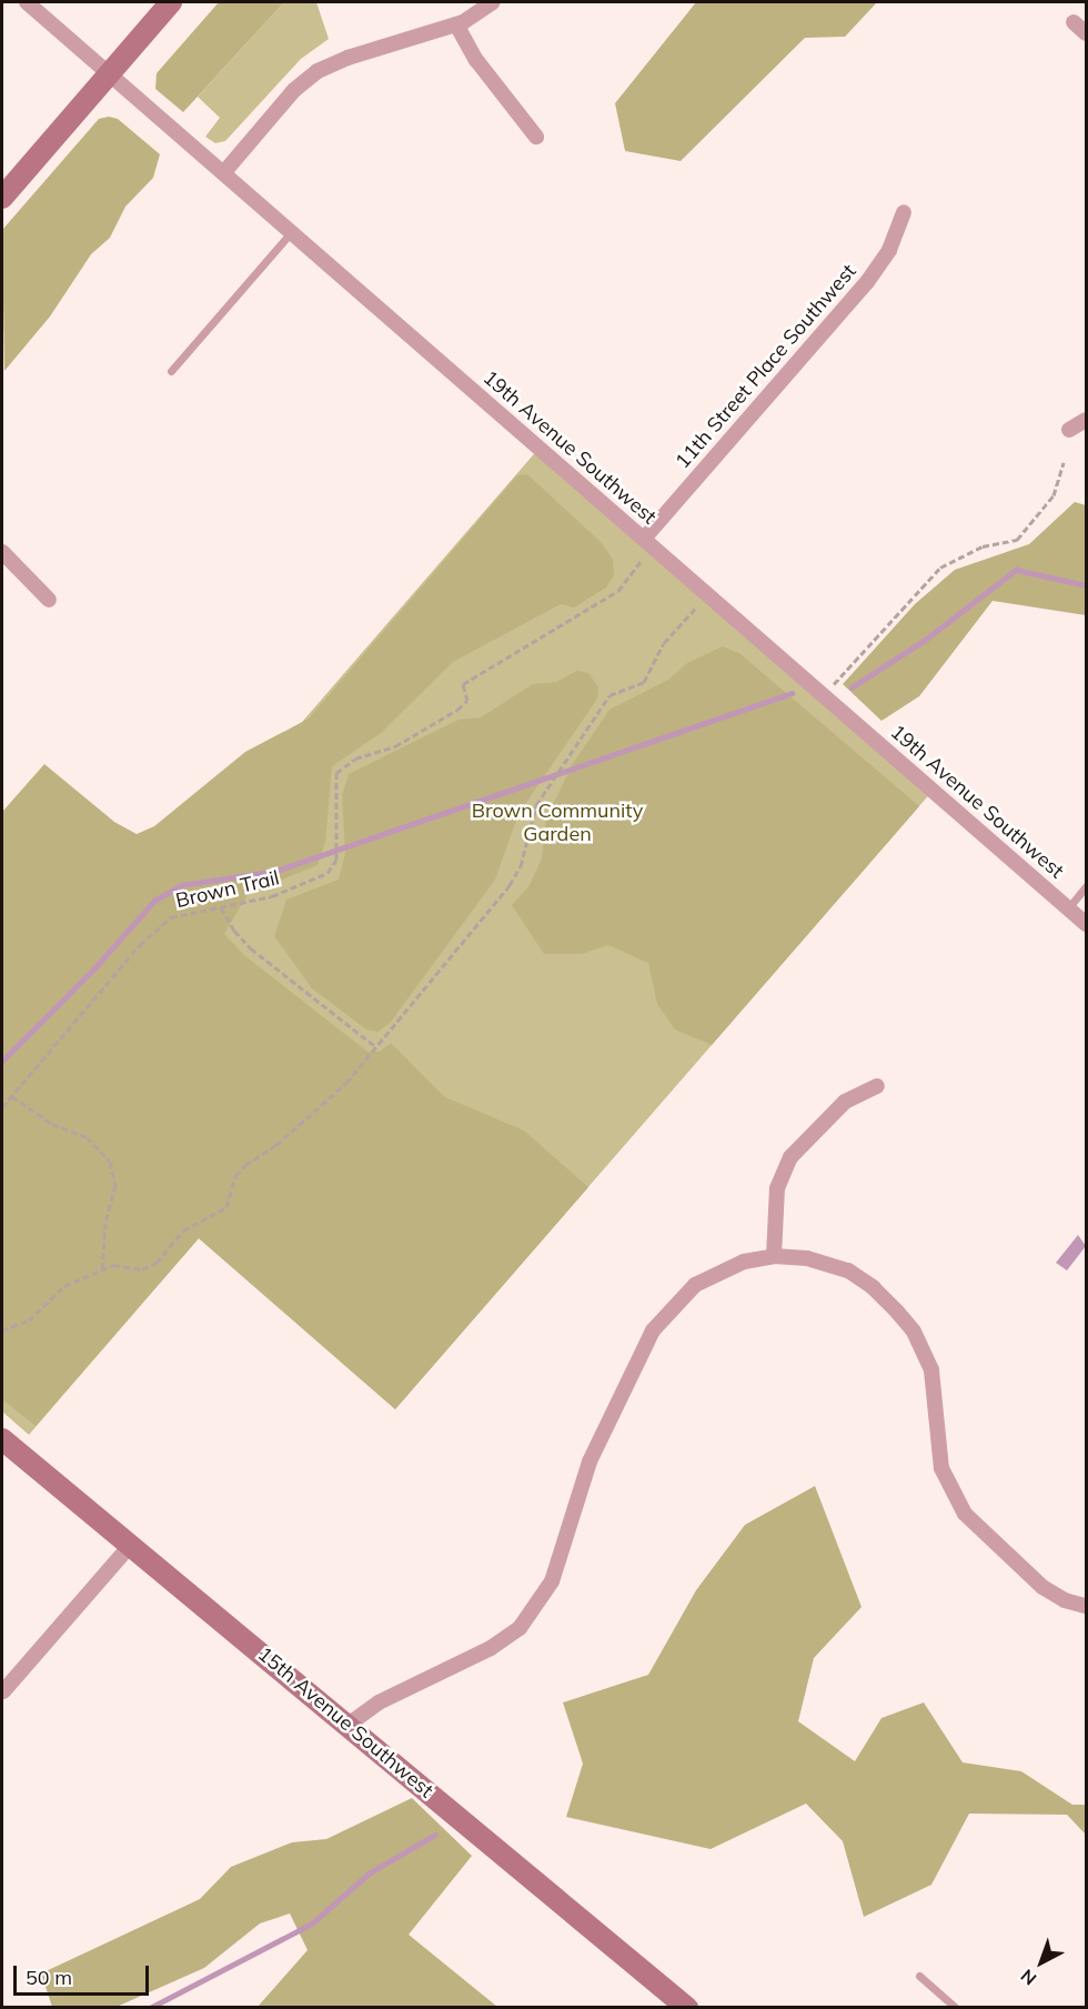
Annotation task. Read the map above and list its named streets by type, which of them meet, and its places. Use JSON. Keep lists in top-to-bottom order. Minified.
{"streets":{"street":["11th Street Place Southwest","19th Avenue Southwest","15th Avenue Southwest"],"path":["Brown Trail"]},"crossings":[["11th Street Place Southwest","19th Avenue Southwest"]],"parks":["Brown Community Garden"],"scale_bar":"50 m","north":"bottom left"}
